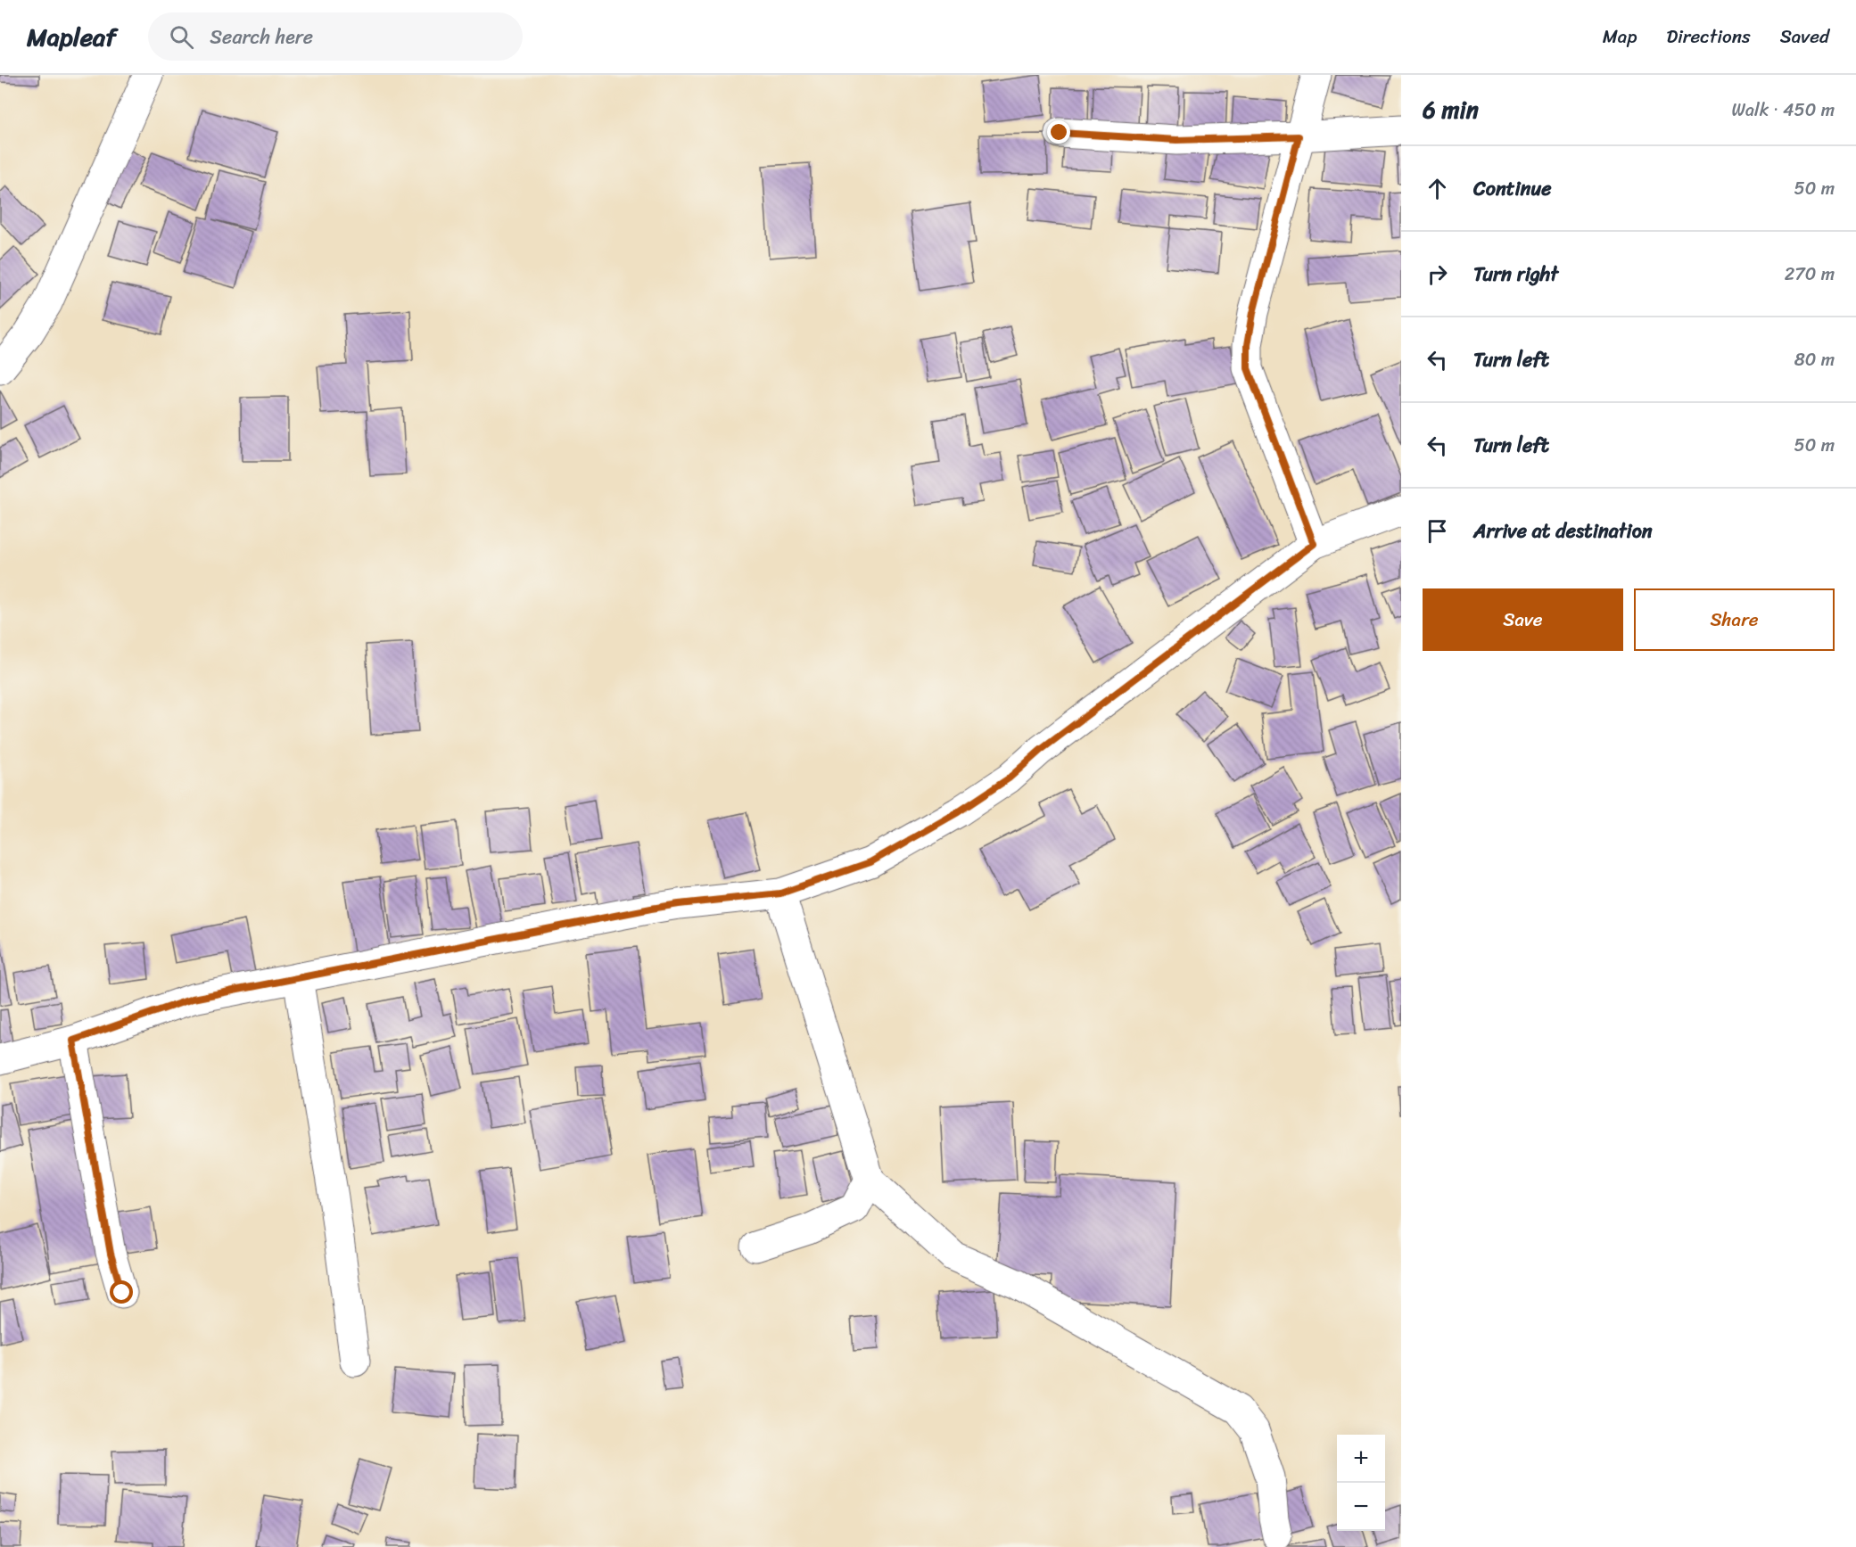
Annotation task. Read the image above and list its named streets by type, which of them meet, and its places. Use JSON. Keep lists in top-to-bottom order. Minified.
{"page":{"header":"Mapleaf","search":"Search here","nav":["Map","Directions","Saved"],"heading":["6 min","Walk · 450 m"],"list":[["Continue","50 m"],["Turn right","270 m"],["Turn left","80 m"],["Turn left","50 m"],"Arrive at destination"],"buttons":["Save","Share"],"map_buttons":["+","−"]}}
